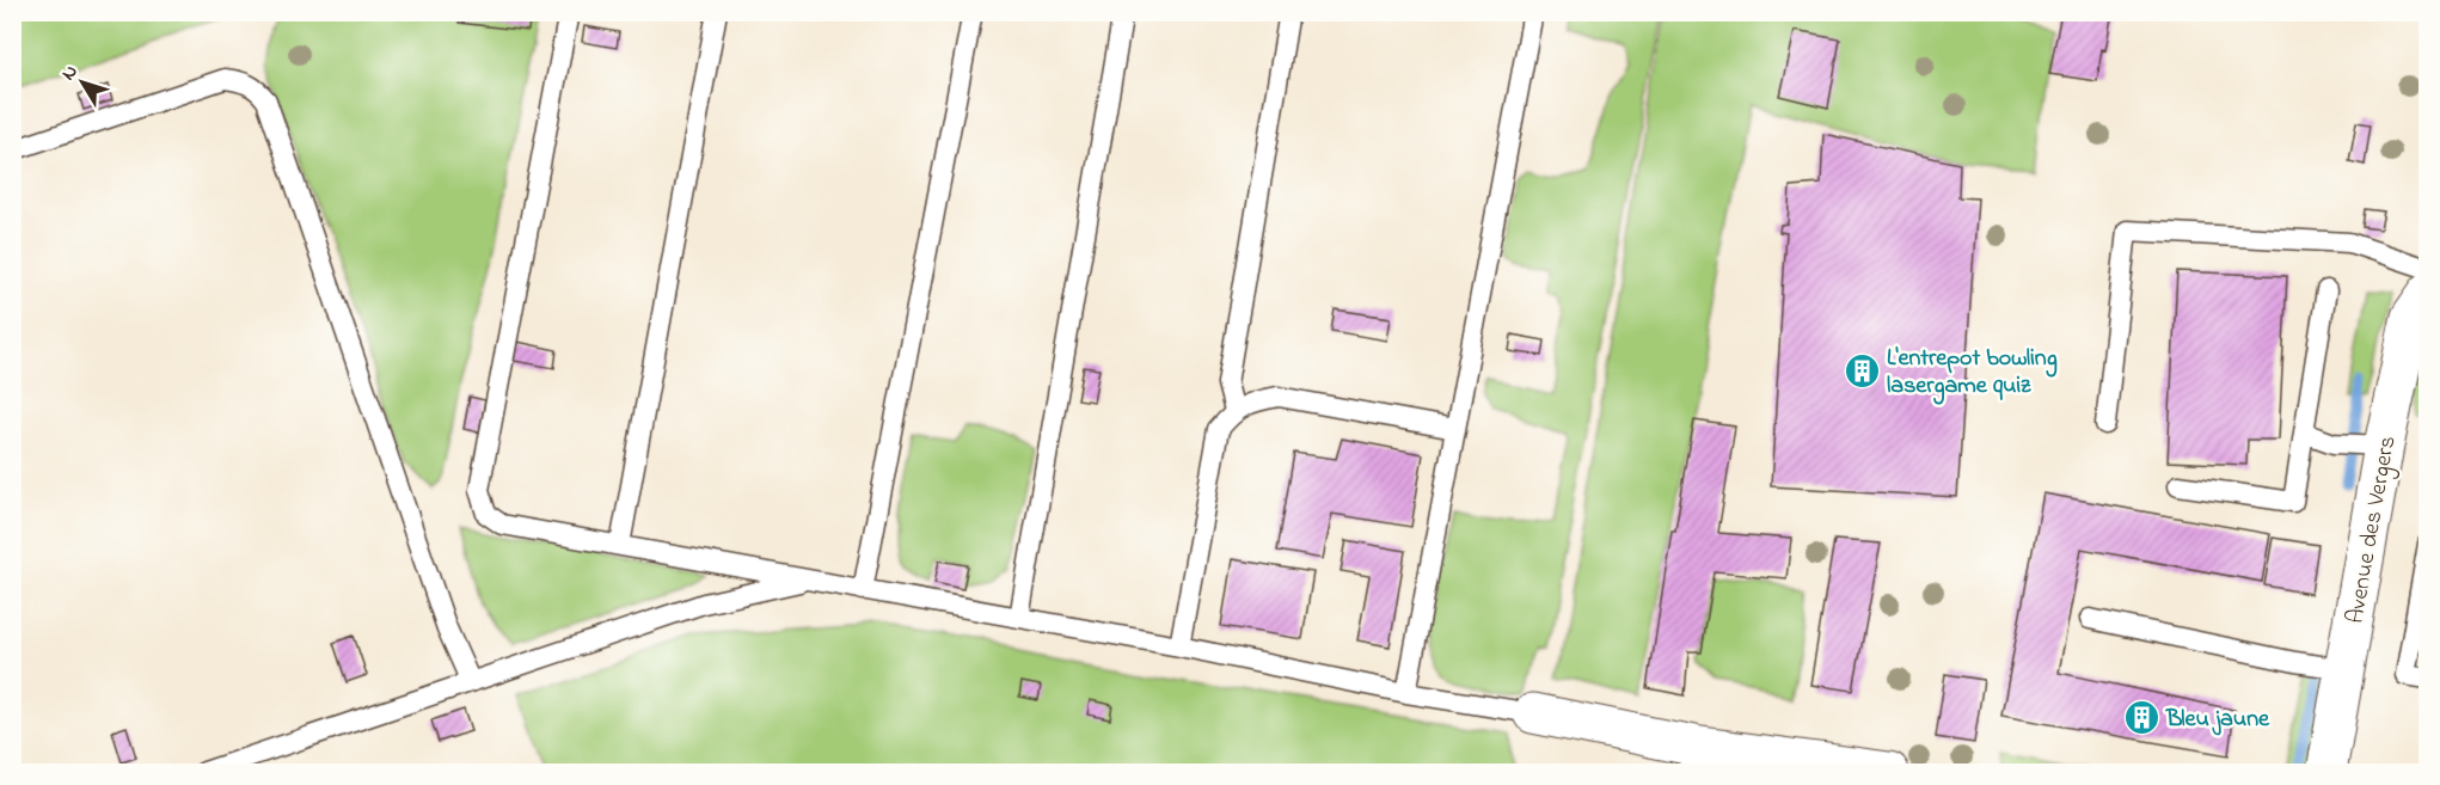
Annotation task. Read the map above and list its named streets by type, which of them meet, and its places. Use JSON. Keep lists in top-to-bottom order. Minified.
{"streets":{"street":["Avenue des Vergers"]},"places":{"building":["L'entrepot bowling lasergame quiz","Bleu jaune"]},"north":"top left"}
